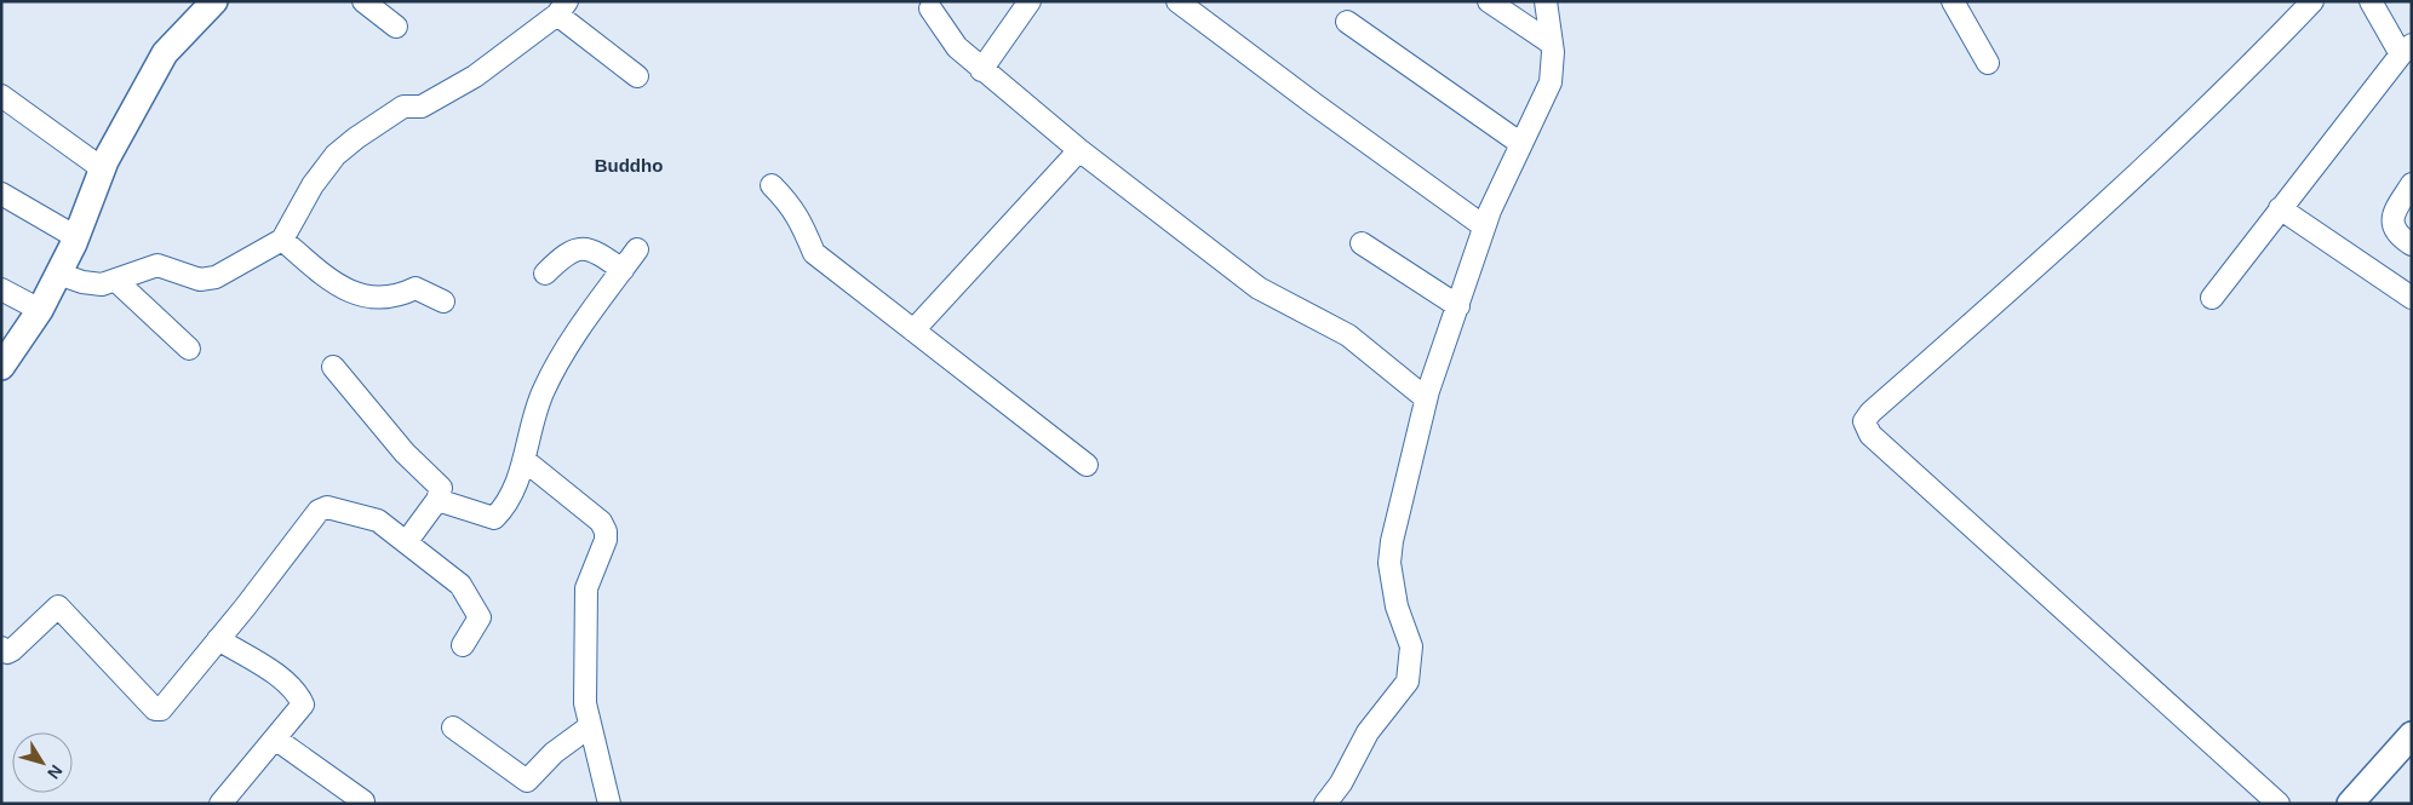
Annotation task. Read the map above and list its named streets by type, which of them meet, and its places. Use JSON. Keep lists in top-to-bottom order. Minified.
{"districts":["Buddho"],"north":"bottom right"}
